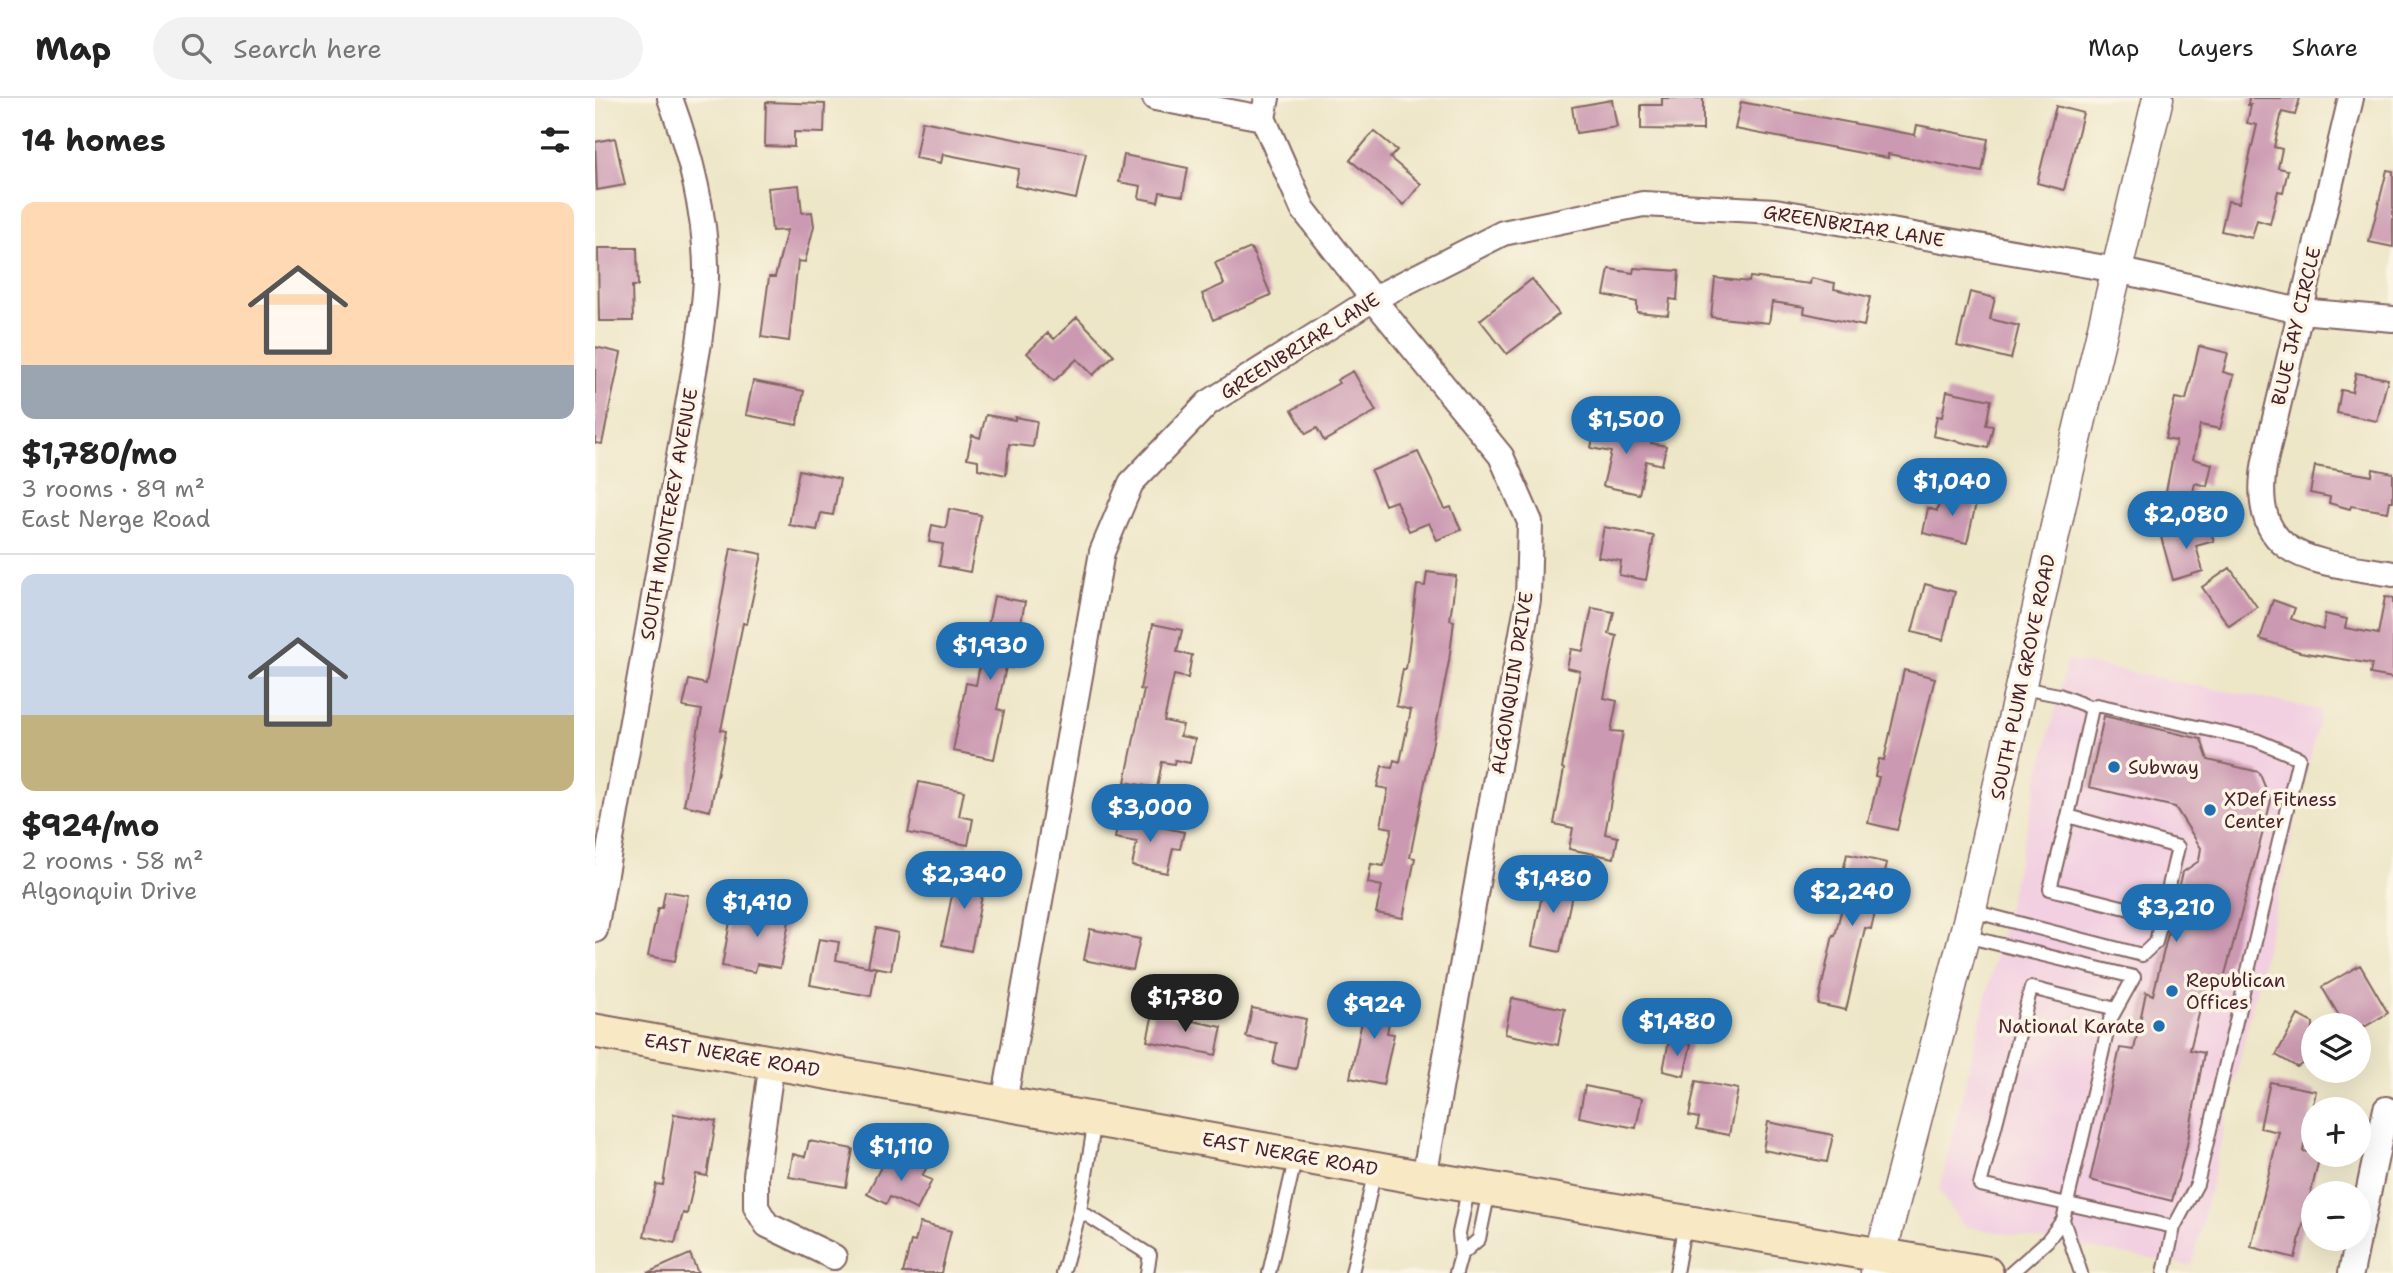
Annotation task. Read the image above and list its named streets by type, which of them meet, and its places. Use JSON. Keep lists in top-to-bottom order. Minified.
{"streets":{"main road":["EAST NERGE ROAD"],"street":["GREENBRIAR LANE","BLUE JAY CIRCLE","SOUTH MONTEREY AVENUE","SOUTH PLUM GROVE ROAD","ALGONQUIN DRIVE"]},"crossings":[["GREENBRIAR LANE","BLUE JAY CIRCLE"],["GREENBRIAR LANE","SOUTH PLUM GROVE ROAD"],["GREENBRIAR LANE","ALGONQUIN DRIVE"],["GREENBRIAR LANE","EAST NERGE ROAD"],["SOUTH PLUM GROVE ROAD","EAST NERGE ROAD"],["ALGONQUIN DRIVE","EAST NERGE ROAD"]],"places":["Subway","XDef Fitness Center","Republican Offices","National Karate"],"page":{"header":"Map","search":"Search here","nav":["Map","Layers","Share"],"heading":"14 homes","list":[{"name":"$1,780/mo","note":"3 rooms · 89 m² · East Nerge Road"},{"name":"$924/mo","note":"2 rooms · 58 m² · Algonquin Drive"}],"price":["$1,500","$1,040","$2,080","$1,930","$3,000","$2,340","$1,480","$2,240","$1,410","$3,210","$1,780","$924","$1,480","$1,110"],"map_buttons":["+","−"]}}
